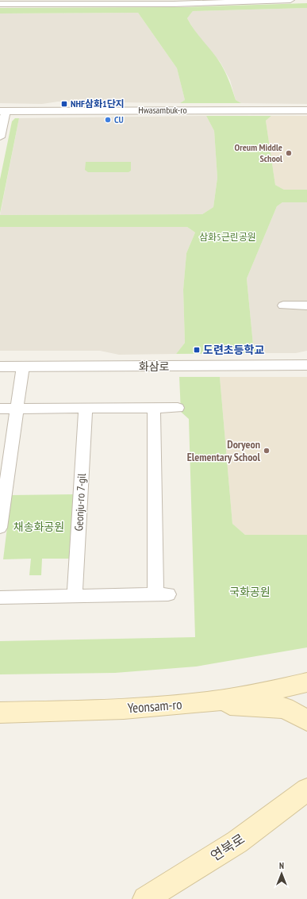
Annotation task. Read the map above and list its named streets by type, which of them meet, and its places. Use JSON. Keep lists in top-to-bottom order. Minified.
{"streets":{"main road":["Yeonsam-ro","연북로"],"street":["Hwasambuk-ro","화삼로","Geonju-ro 7-gil"]},"parks":["삼화5근린공원","채송화공원","국화공원"],"places":{"transit":["NHF삼화1단지","도련초등학교"],"other":["CU","Oreum Middle School","Doryeon Elementary School"]},"north":"top"}
